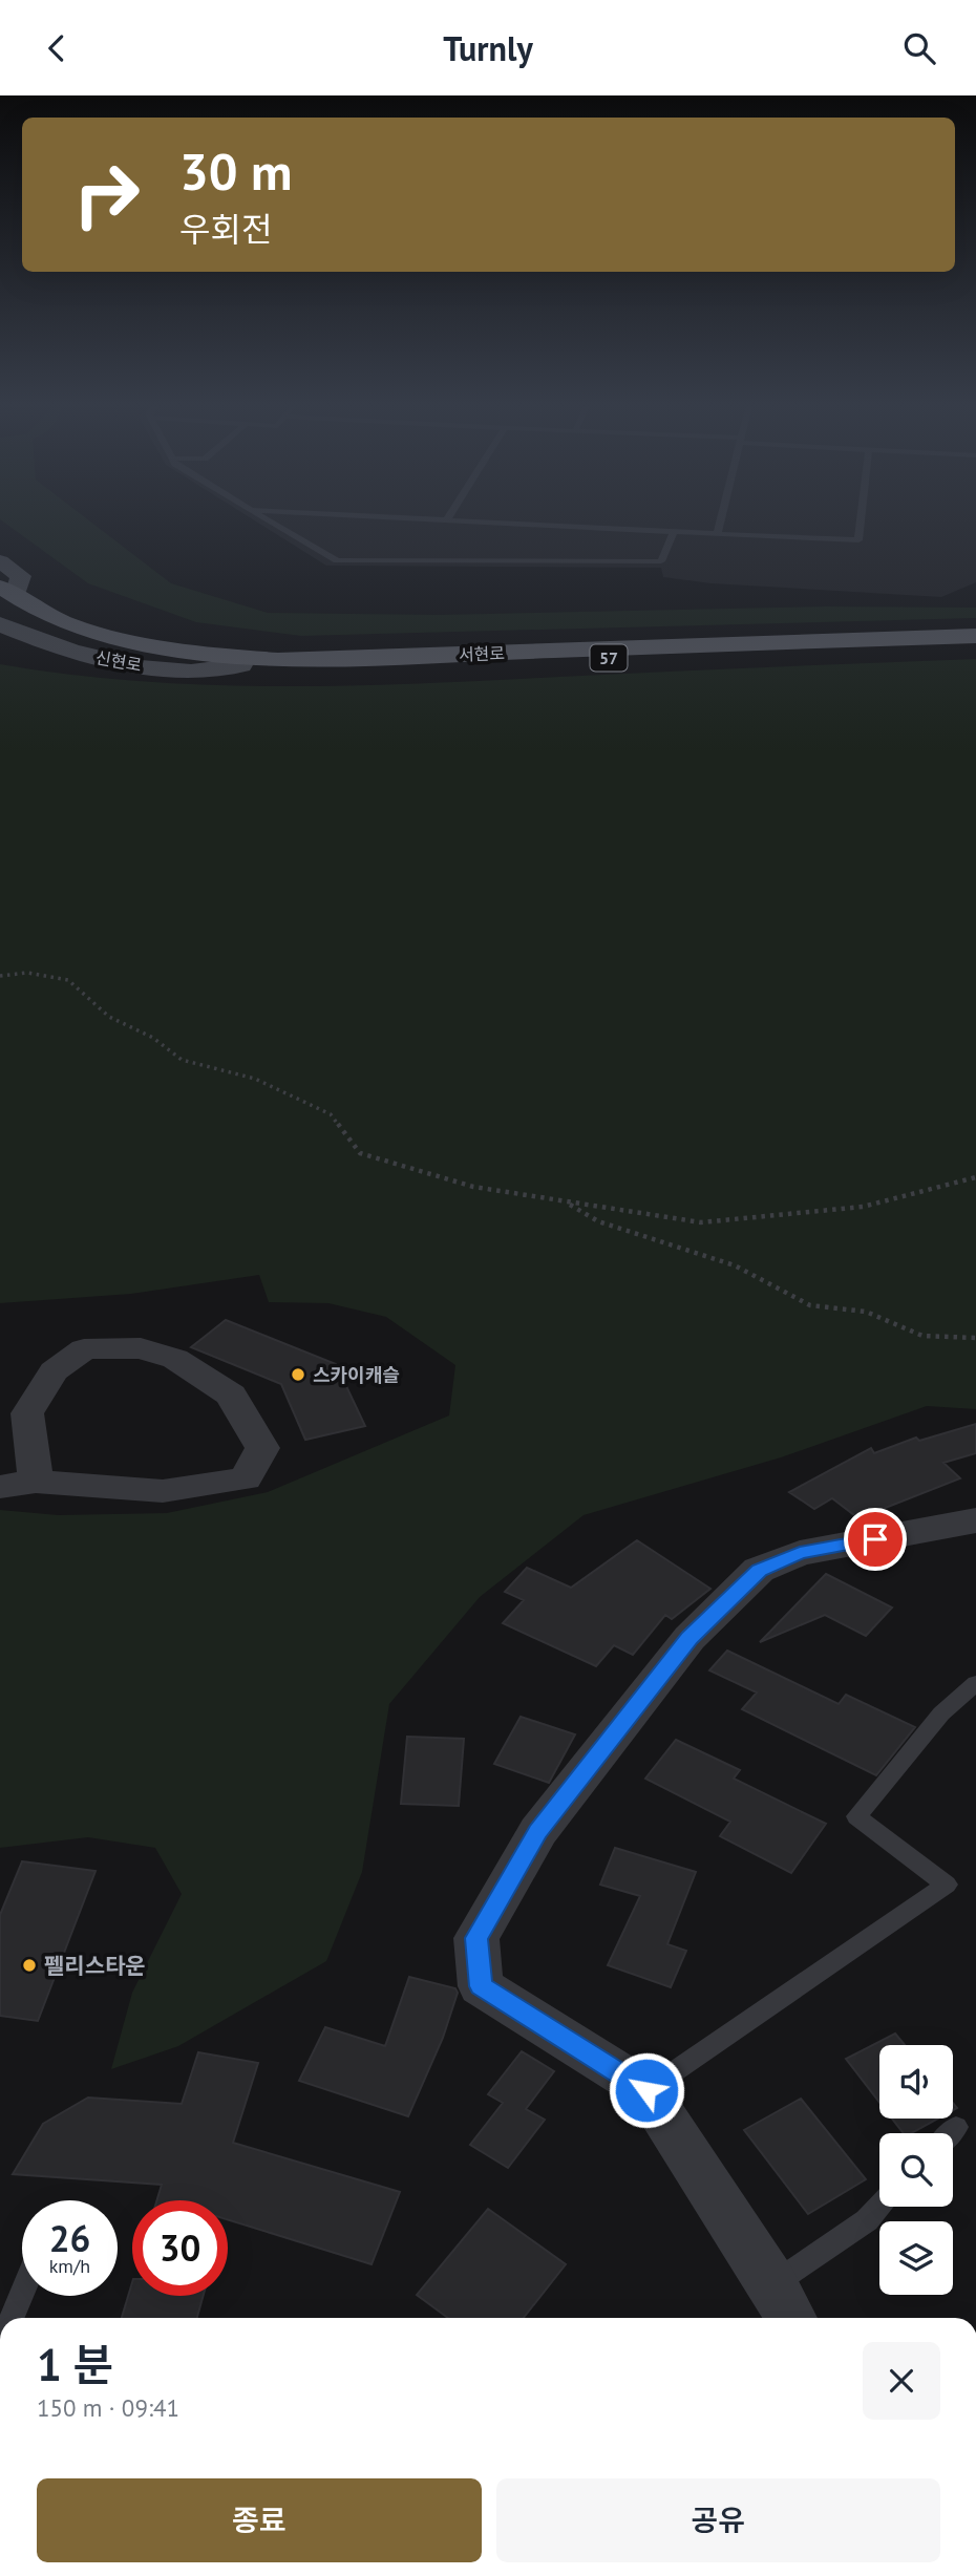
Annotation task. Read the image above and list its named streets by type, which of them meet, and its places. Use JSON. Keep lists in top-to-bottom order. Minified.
{"streets":{"main road":["서현로","57","신현로"]},"crossings":[["서현로","신현로"]],"places":["스카이캐슬","펠리스타운"],"page":{"header":"Turnly","turn":["30 m","우회전"],"speed":"26 km/h","limit":"30","heading":["1 분","150 m · 09:41"],"buttons":["종료","공유"]}}
